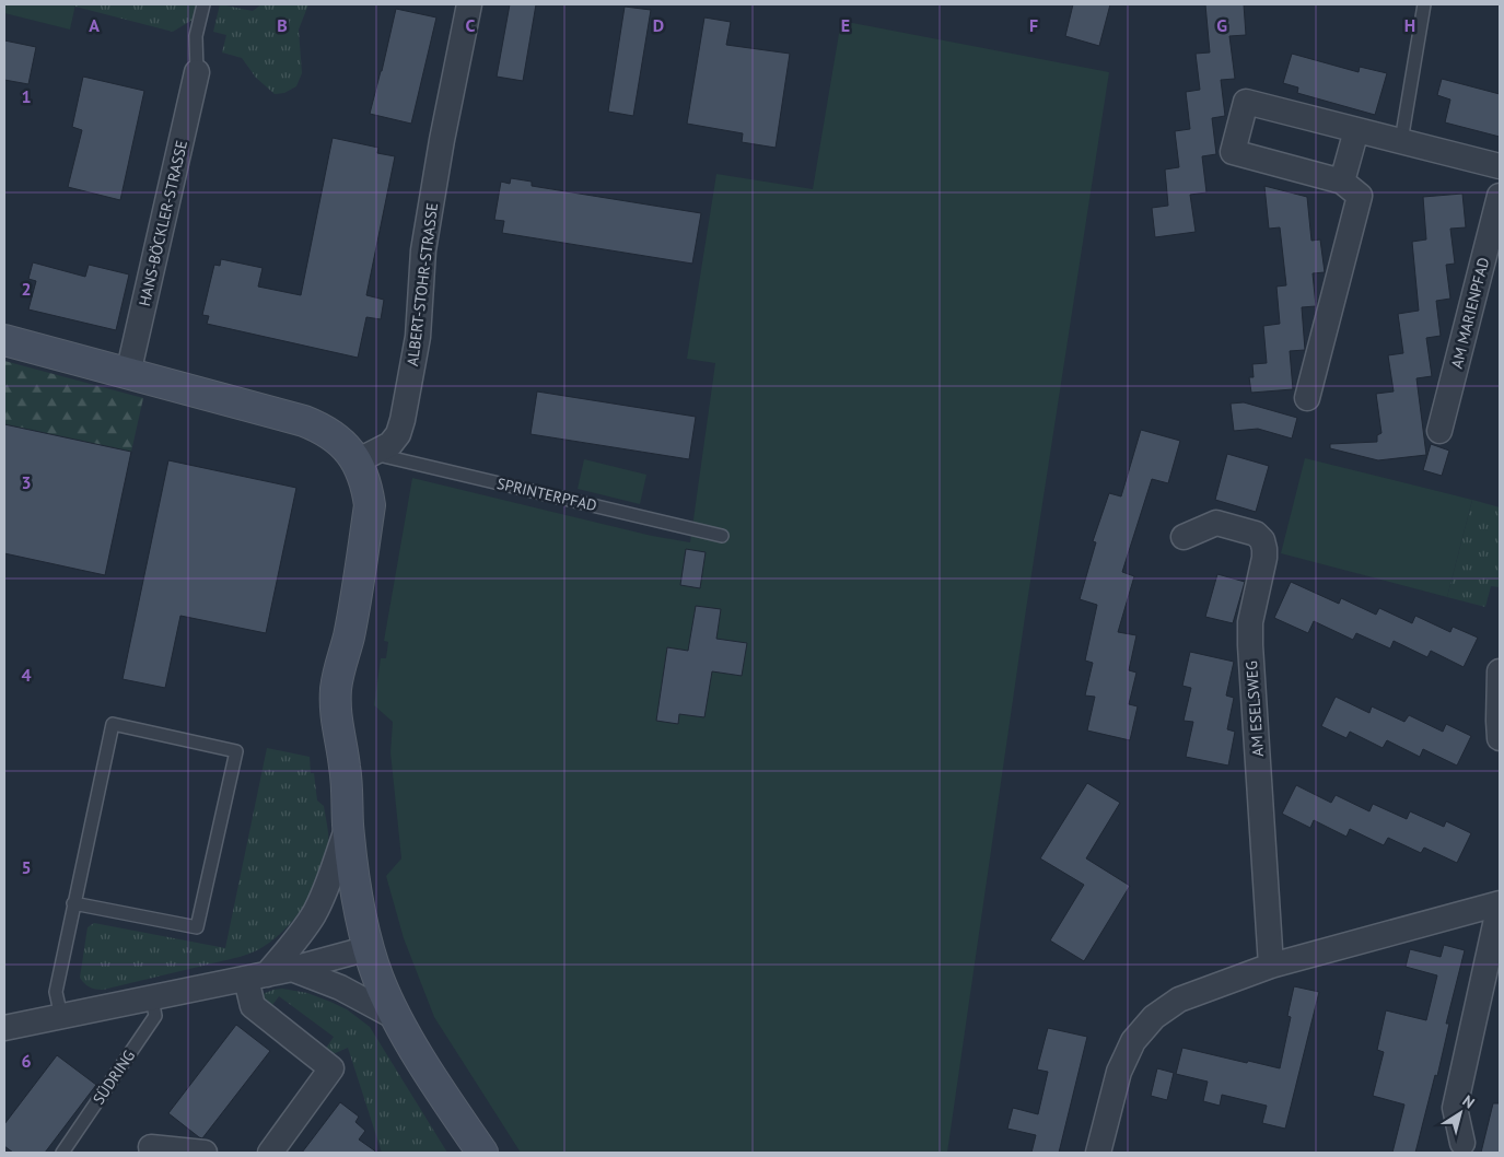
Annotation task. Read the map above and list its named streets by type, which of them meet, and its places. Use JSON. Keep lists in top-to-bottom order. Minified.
{"streets":{"street":["HANS-BÖCKLER-STRASSE","ALBERT-STOHR-STRASSE","AM MARIENPFAD","AM ESELSWEG"],"lane":["SPRINTERPFAD","SÜDRING"]},"crossings":[["ALBERT-STOHR-STRASSE","SPRINTERPFAD"]],"north":"top right","grid":{"columns":["A","B","C","D","E","F","G","H"],"rows":["1","2","3","4","5","6"]}}
